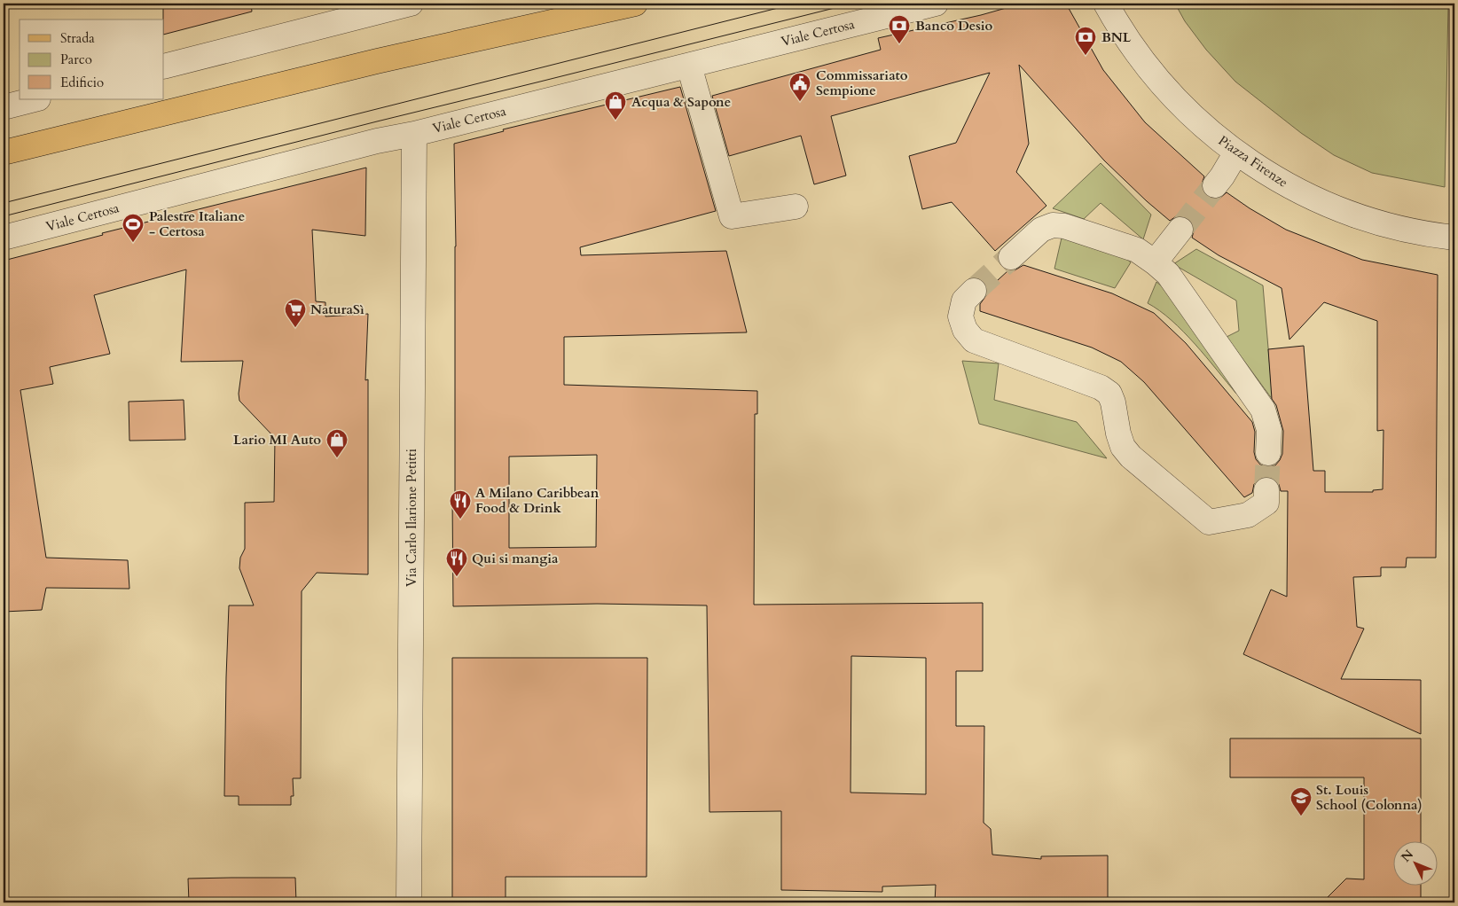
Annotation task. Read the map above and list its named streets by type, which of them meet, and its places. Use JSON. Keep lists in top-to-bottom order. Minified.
{"streets":{"street":["Viale Certosa","Piazza Firenze","Via Carlo Ilarione Petitti"]},"crossings":[["Viale Certosa","Via Carlo Ilarione Petitti"]],"places":{"bank":["Banco Desio","BNL"],"public building":["Commissariato Sempione"],"shop":["Acqua & Sapone","Lario MI Auto"],"sports":["Palestre Italiane - Certosa"],"supermarket":["NaturaSì"],"restaurant":["A Milano Caribbean Food & Drink","Qui si mangia"],"school or university":["St. Louis School (Colonna)"]},"legend":["Strada","Parco","Edificio"],"north":"top left"}
